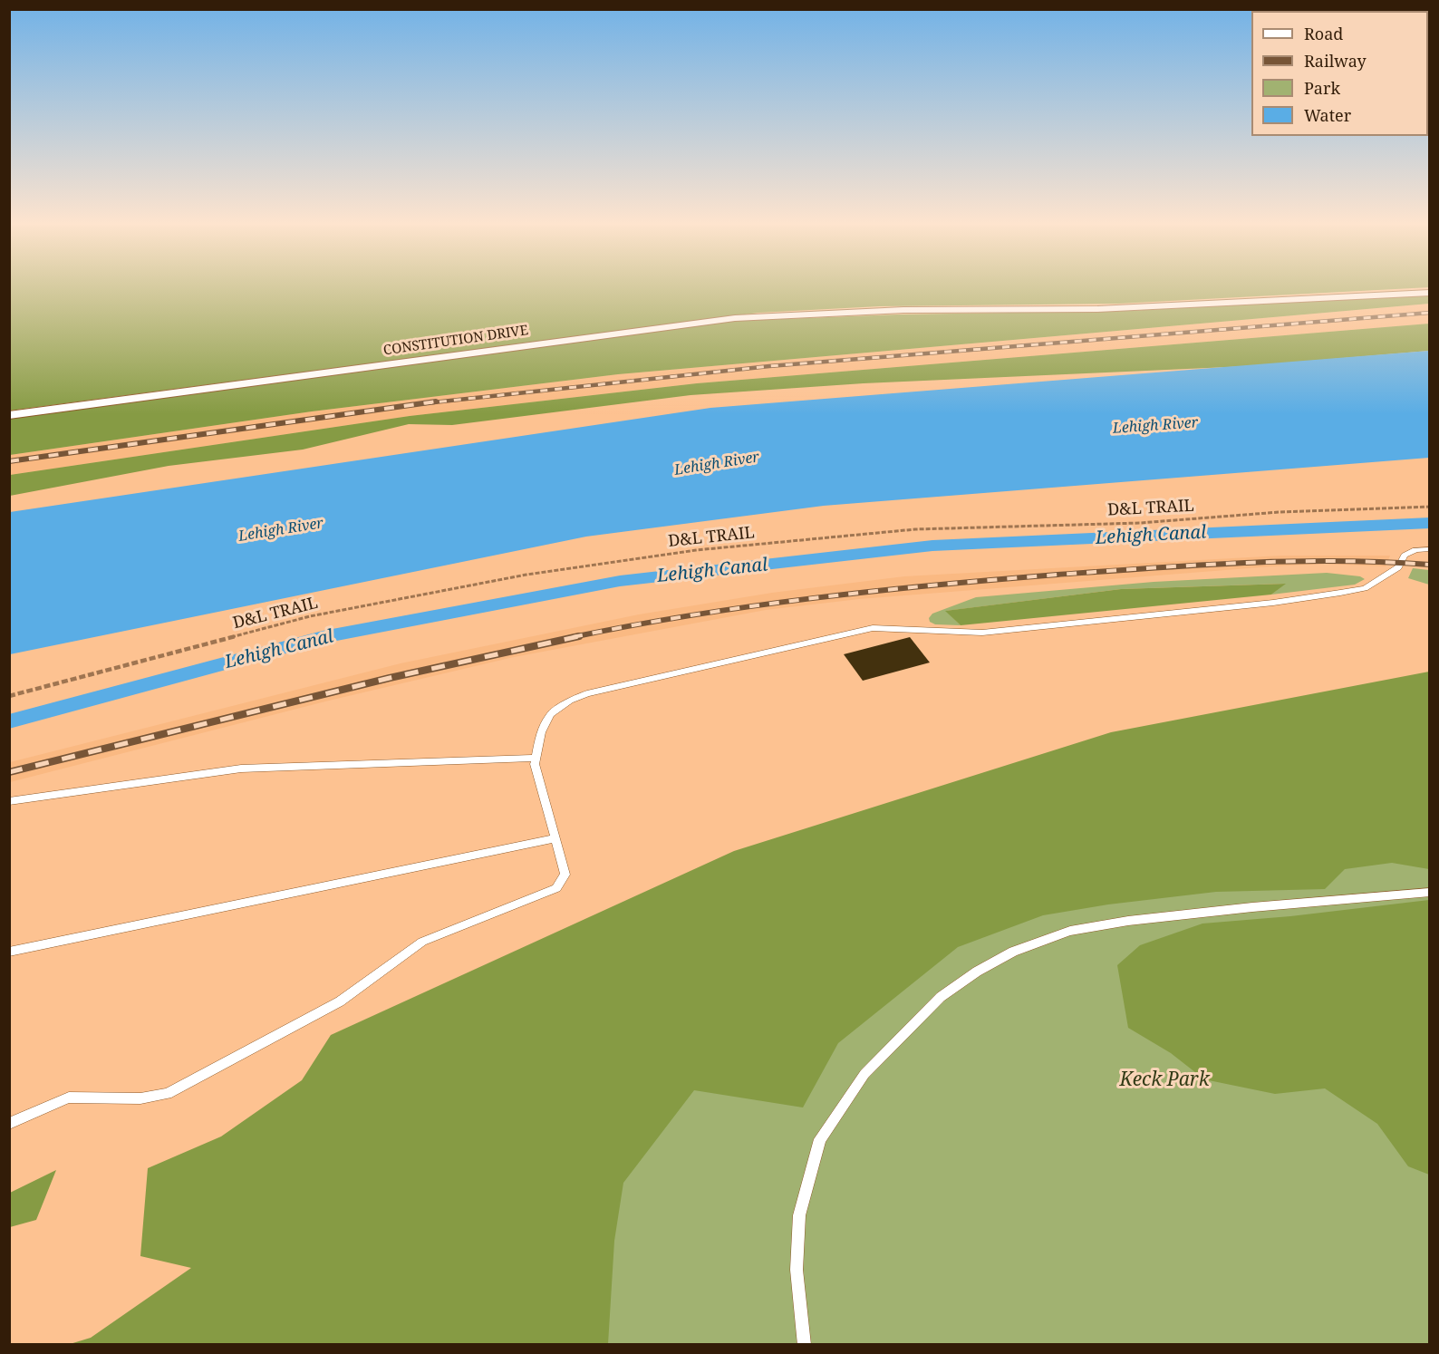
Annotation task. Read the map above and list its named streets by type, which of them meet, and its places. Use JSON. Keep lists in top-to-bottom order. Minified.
{"streets":{"street":["CONSTITUTION DRIVE"],"path":["D&L TRAIL"]},"water":["Lehigh River","Lehigh Canal"],"parks":["Keck Park"],"legend":["Road","Railway","Park","Water"]}
